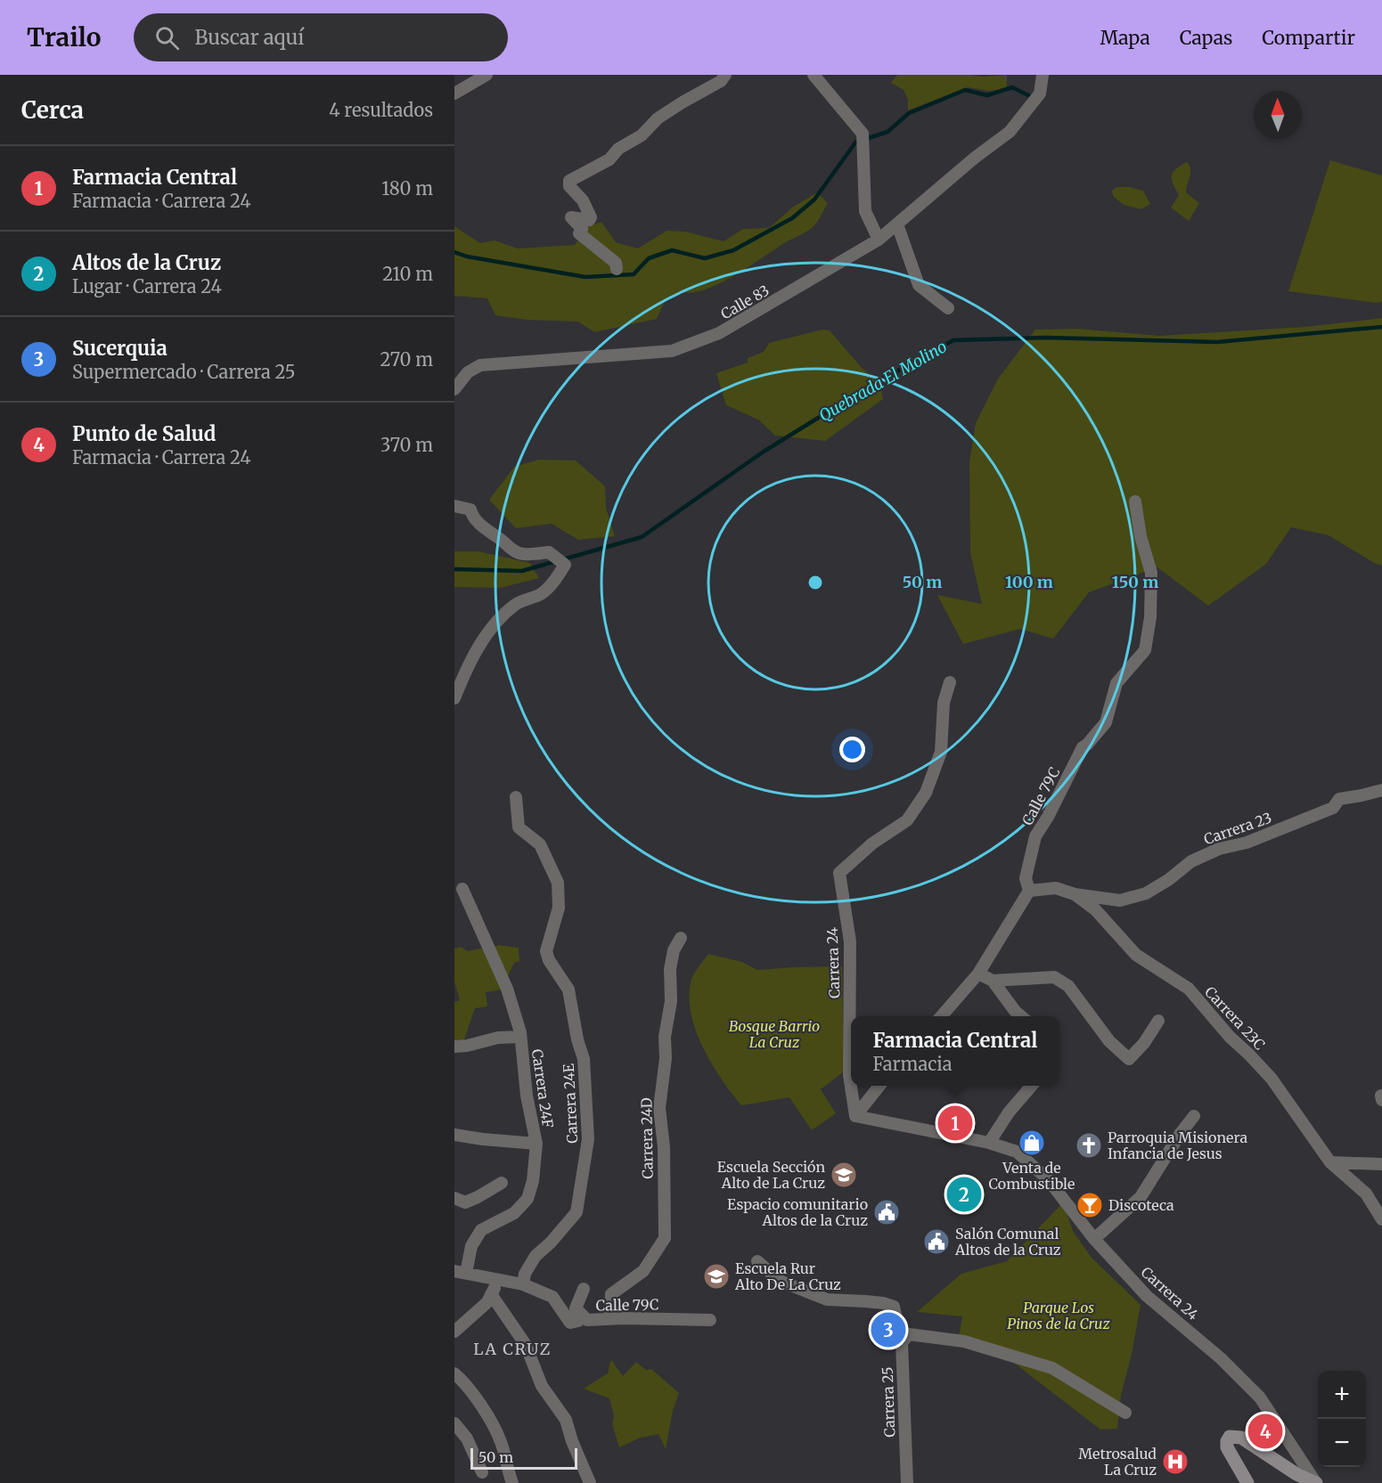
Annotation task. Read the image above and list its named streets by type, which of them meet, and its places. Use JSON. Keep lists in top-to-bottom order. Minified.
{"streets":{"street":["Calle 83","Calle 79C","Carrera 23","Carrera 24","Carrera 23C","Carrera 24F","Carrera 24E","Carrera 24D","Carrera 25"]},"crossings":[["Calle 79C","Carrera 23C"],["Calle 79C","Carrera 24F"],["Calle 79C","Carrera 24E"],["Calle 79C","Carrera 24D"],["Carrera 23","Carrera 23C"]],"districts":["LA CRUZ"],"water":["Quebrada El Molino"],"parks":["Bosque Barrio La Cruz","Parque Los Pinos de la Cruz"],"places":{"shop":["Venta de Combustible"],"church":["Parroquia Misionera Infancia de Jesus"],"school or university":["Escuela Sección Alto de La Cruz","Escuela Rur Alto De La Cruz"],"bar":["Discoteca"],"public building":["Espacio comunitario Altos de la Cruz","Salón Comunal Altos de la Cruz"],"hospital":["Metrosalud La Cruz"]},"scale_bar":"50 m","north":"top","page":{"header":"Trailo","search":"Buscar aquí","nav":["Mapa","Capas","Compartir"],"heading":["Cerca","4 resultados"],"list":[{"mark":"1","name":"Farmacia Central","note":"Farmacia · Carrera 24","value":"180 m"},{"mark":"2","name":"Altos de la Cruz","note":"Lugar · Carrera 24","value":"210 m"},{"mark":"3","name":"Sucerquia","note":"Supermercado · Carrera 25","value":"270 m"},{"mark":"4","name":"Punto de Salud","note":"Farmacia · Carrera 24","value":"370 m"}],"popup":["Farmacia Central","Farmacia"],"pins":["1","2","3","4"],"map_buttons":["+","−"],"scale":"50 m"},"rings":["50 m","100 m","150 m"]}
